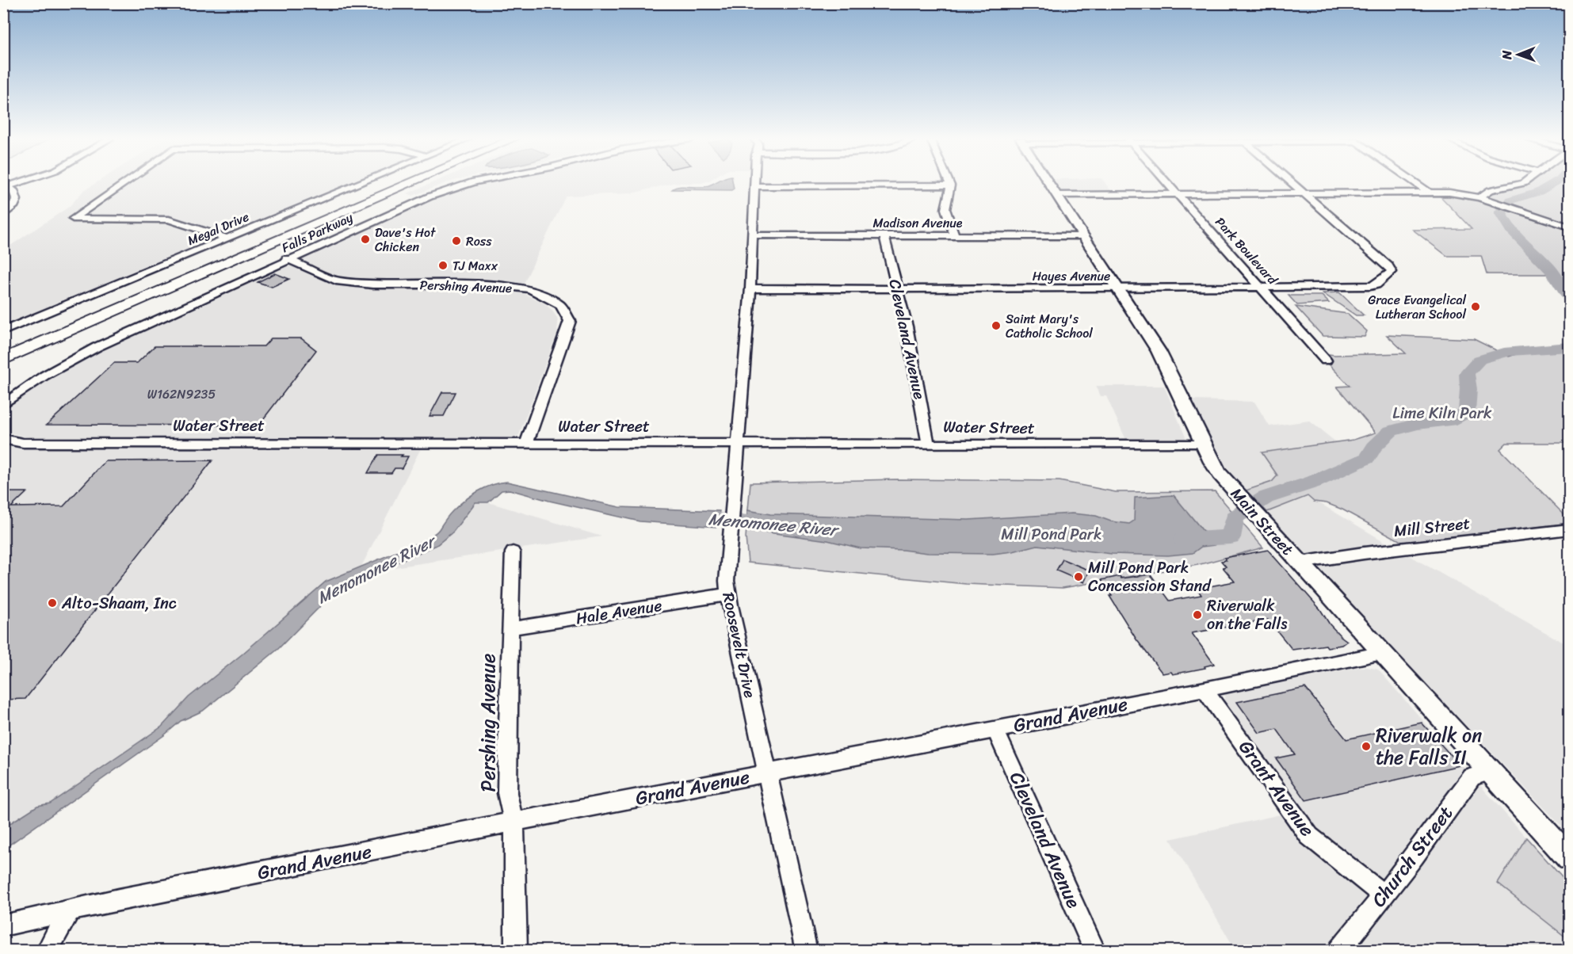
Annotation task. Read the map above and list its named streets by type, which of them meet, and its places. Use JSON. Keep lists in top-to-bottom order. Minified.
{"streets":{"main road":["Main Street"],"street":["Madison Avenue","Megal Drive","Falls Parkway","Park Boulevard","Hayes Avenue","Pershing Avenue","Cleveland Avenue","Water Street","Mill Street","Hale Avenue","Roosevelt Drive","Grand Avenue","Grant Avenue","Church Street"]},"crossings":[["Madison Avenue","Cleveland Avenue"],["Madison Avenue","Main Street"],["Madison Avenue","Roosevelt Drive"],["Falls Parkway","Pershing Avenue"],["Park Boulevard","Hayes Avenue"],["Hayes Avenue","Cleveland Avenue"],["Hayes Avenue","Main Street"],["Hayes Avenue","Roosevelt Drive"],["Pershing Avenue","Water Street"],["Pershing Avenue","Hale Avenue"],["Pershing Avenue","Grand Avenue"],["Cleveland Avenue","Water Street"],["Cleveland Avenue","Grand Avenue"],["Water Street","Main Street"],["Water Street","Roosevelt Drive"],["Main Street","Mill Street"],["Main Street","Grand Avenue"],["Main Street","Church Street"],["Hale Avenue","Roosevelt Drive"],["Roosevelt Drive","Grand Avenue"],["Grand Avenue","Grant Avenue"],["Grant Avenue","Church Street"]],"water":["Menomonee River"],"parks":["Lime Kiln Park","Mill Pond Park"],"places":["Dave's Hot Chicken","Ross","TJ Maxx","Grace Evangelical Lutheran School","Saint Mary's Catholic School","Mill Pond Park Concession Stand","Alto-Shaam, Inc","Riverwalk on the Falls","Riverwalk on the Falls II"],"house_numbers":["W162N9235"],"north":"left"}
